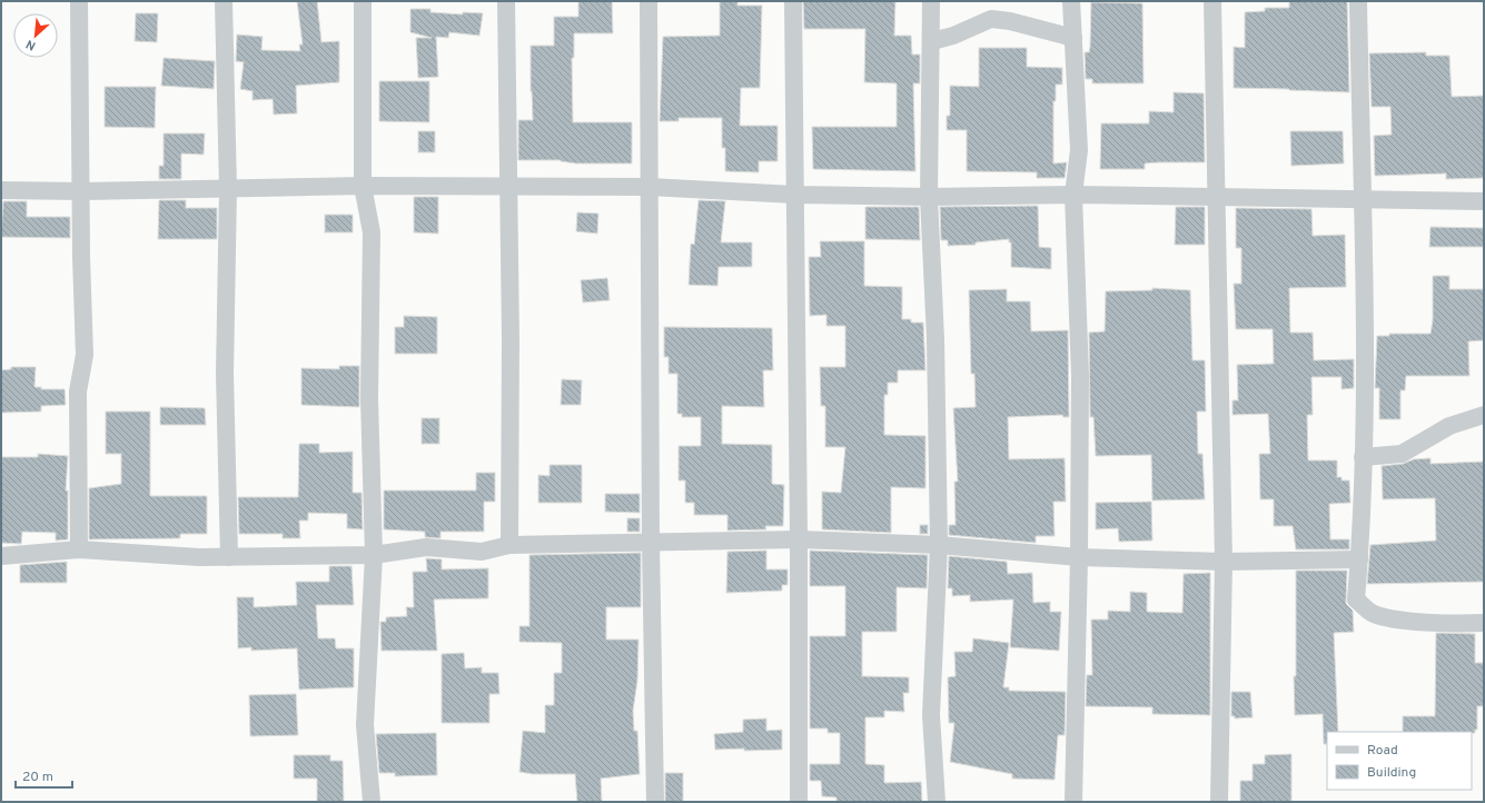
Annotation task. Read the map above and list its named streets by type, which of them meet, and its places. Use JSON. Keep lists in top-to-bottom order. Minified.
{"legend":["Road","Building"],"scale_bar":"20 m","north":"bottom left"}
